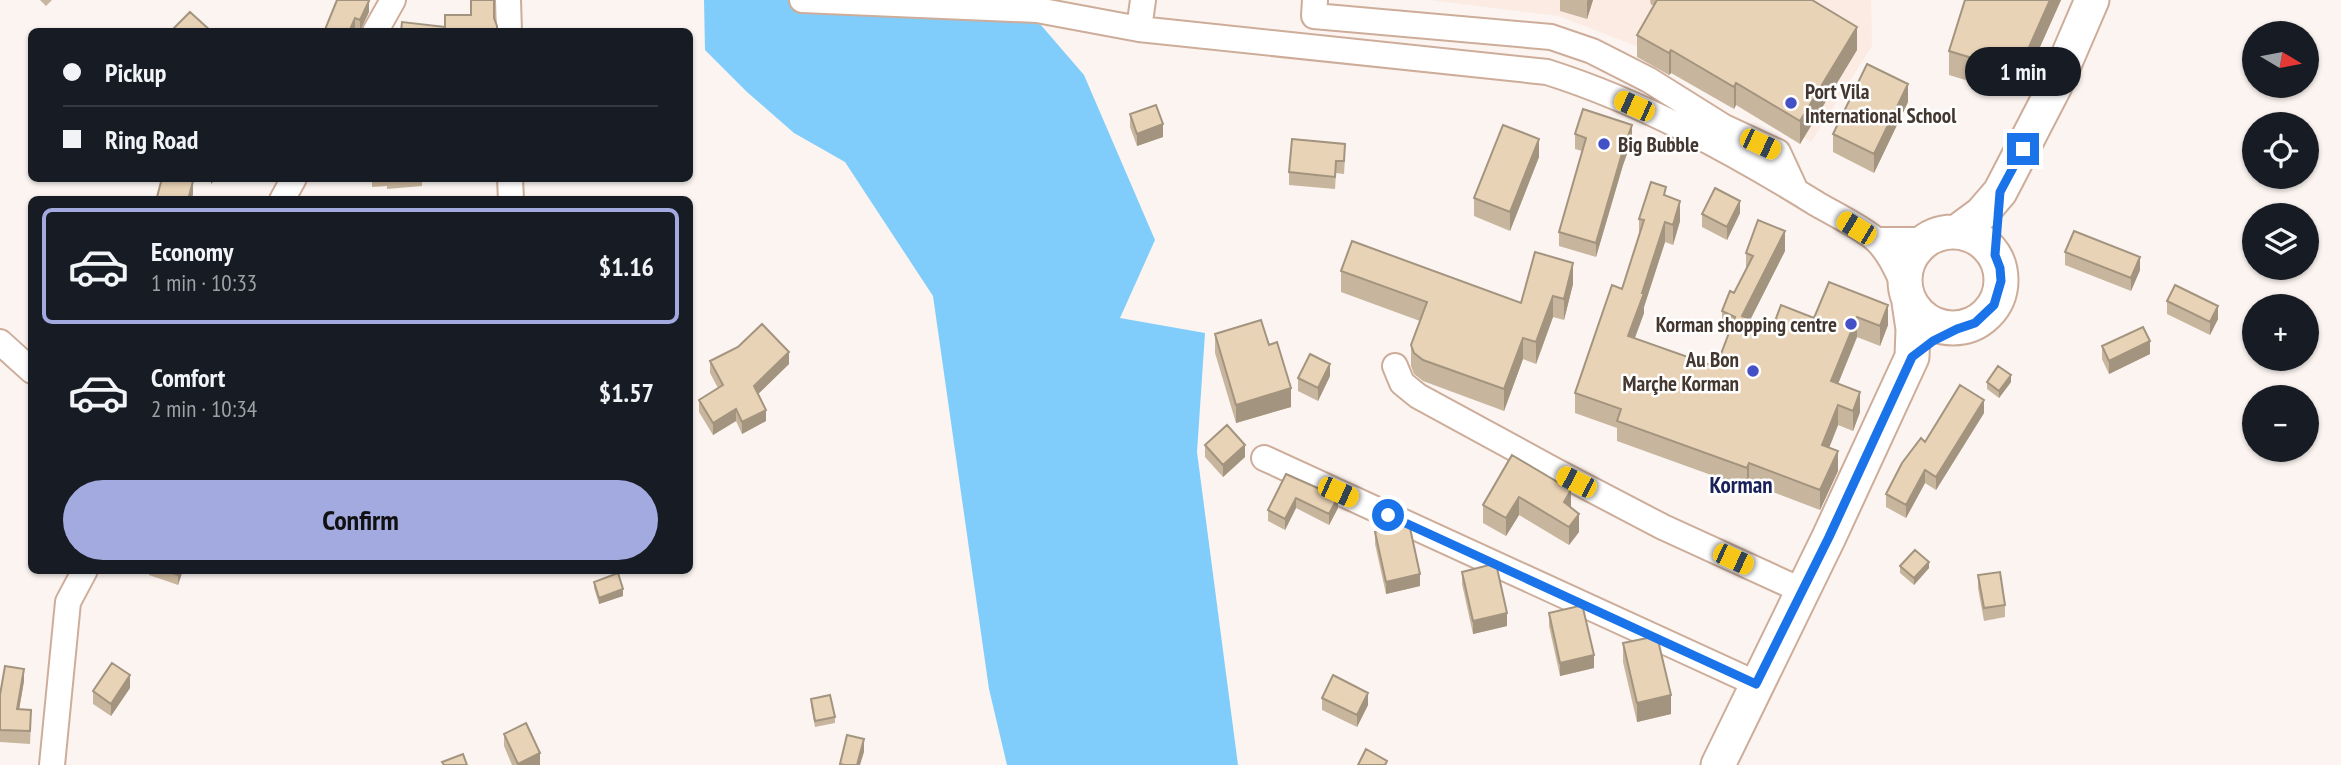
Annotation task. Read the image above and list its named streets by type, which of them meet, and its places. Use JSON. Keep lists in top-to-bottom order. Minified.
{"districts":["Korman"],"places":["Port Vila International School","Big Bubble","Korman shopping centre","Au Bon Marçhe Korman"],"north":"right","page":{"map_buttons":["+","−"],"banner":["Pickup","Ring Road"],"bubble":"1 min","list":[{"name":"Economy","note":"1 min · 10:33","value":"$1.16"},{"name":"Comfort","note":"2 min · 10:34","value":"$1.57"}],"buttons":"Confirm"}}
